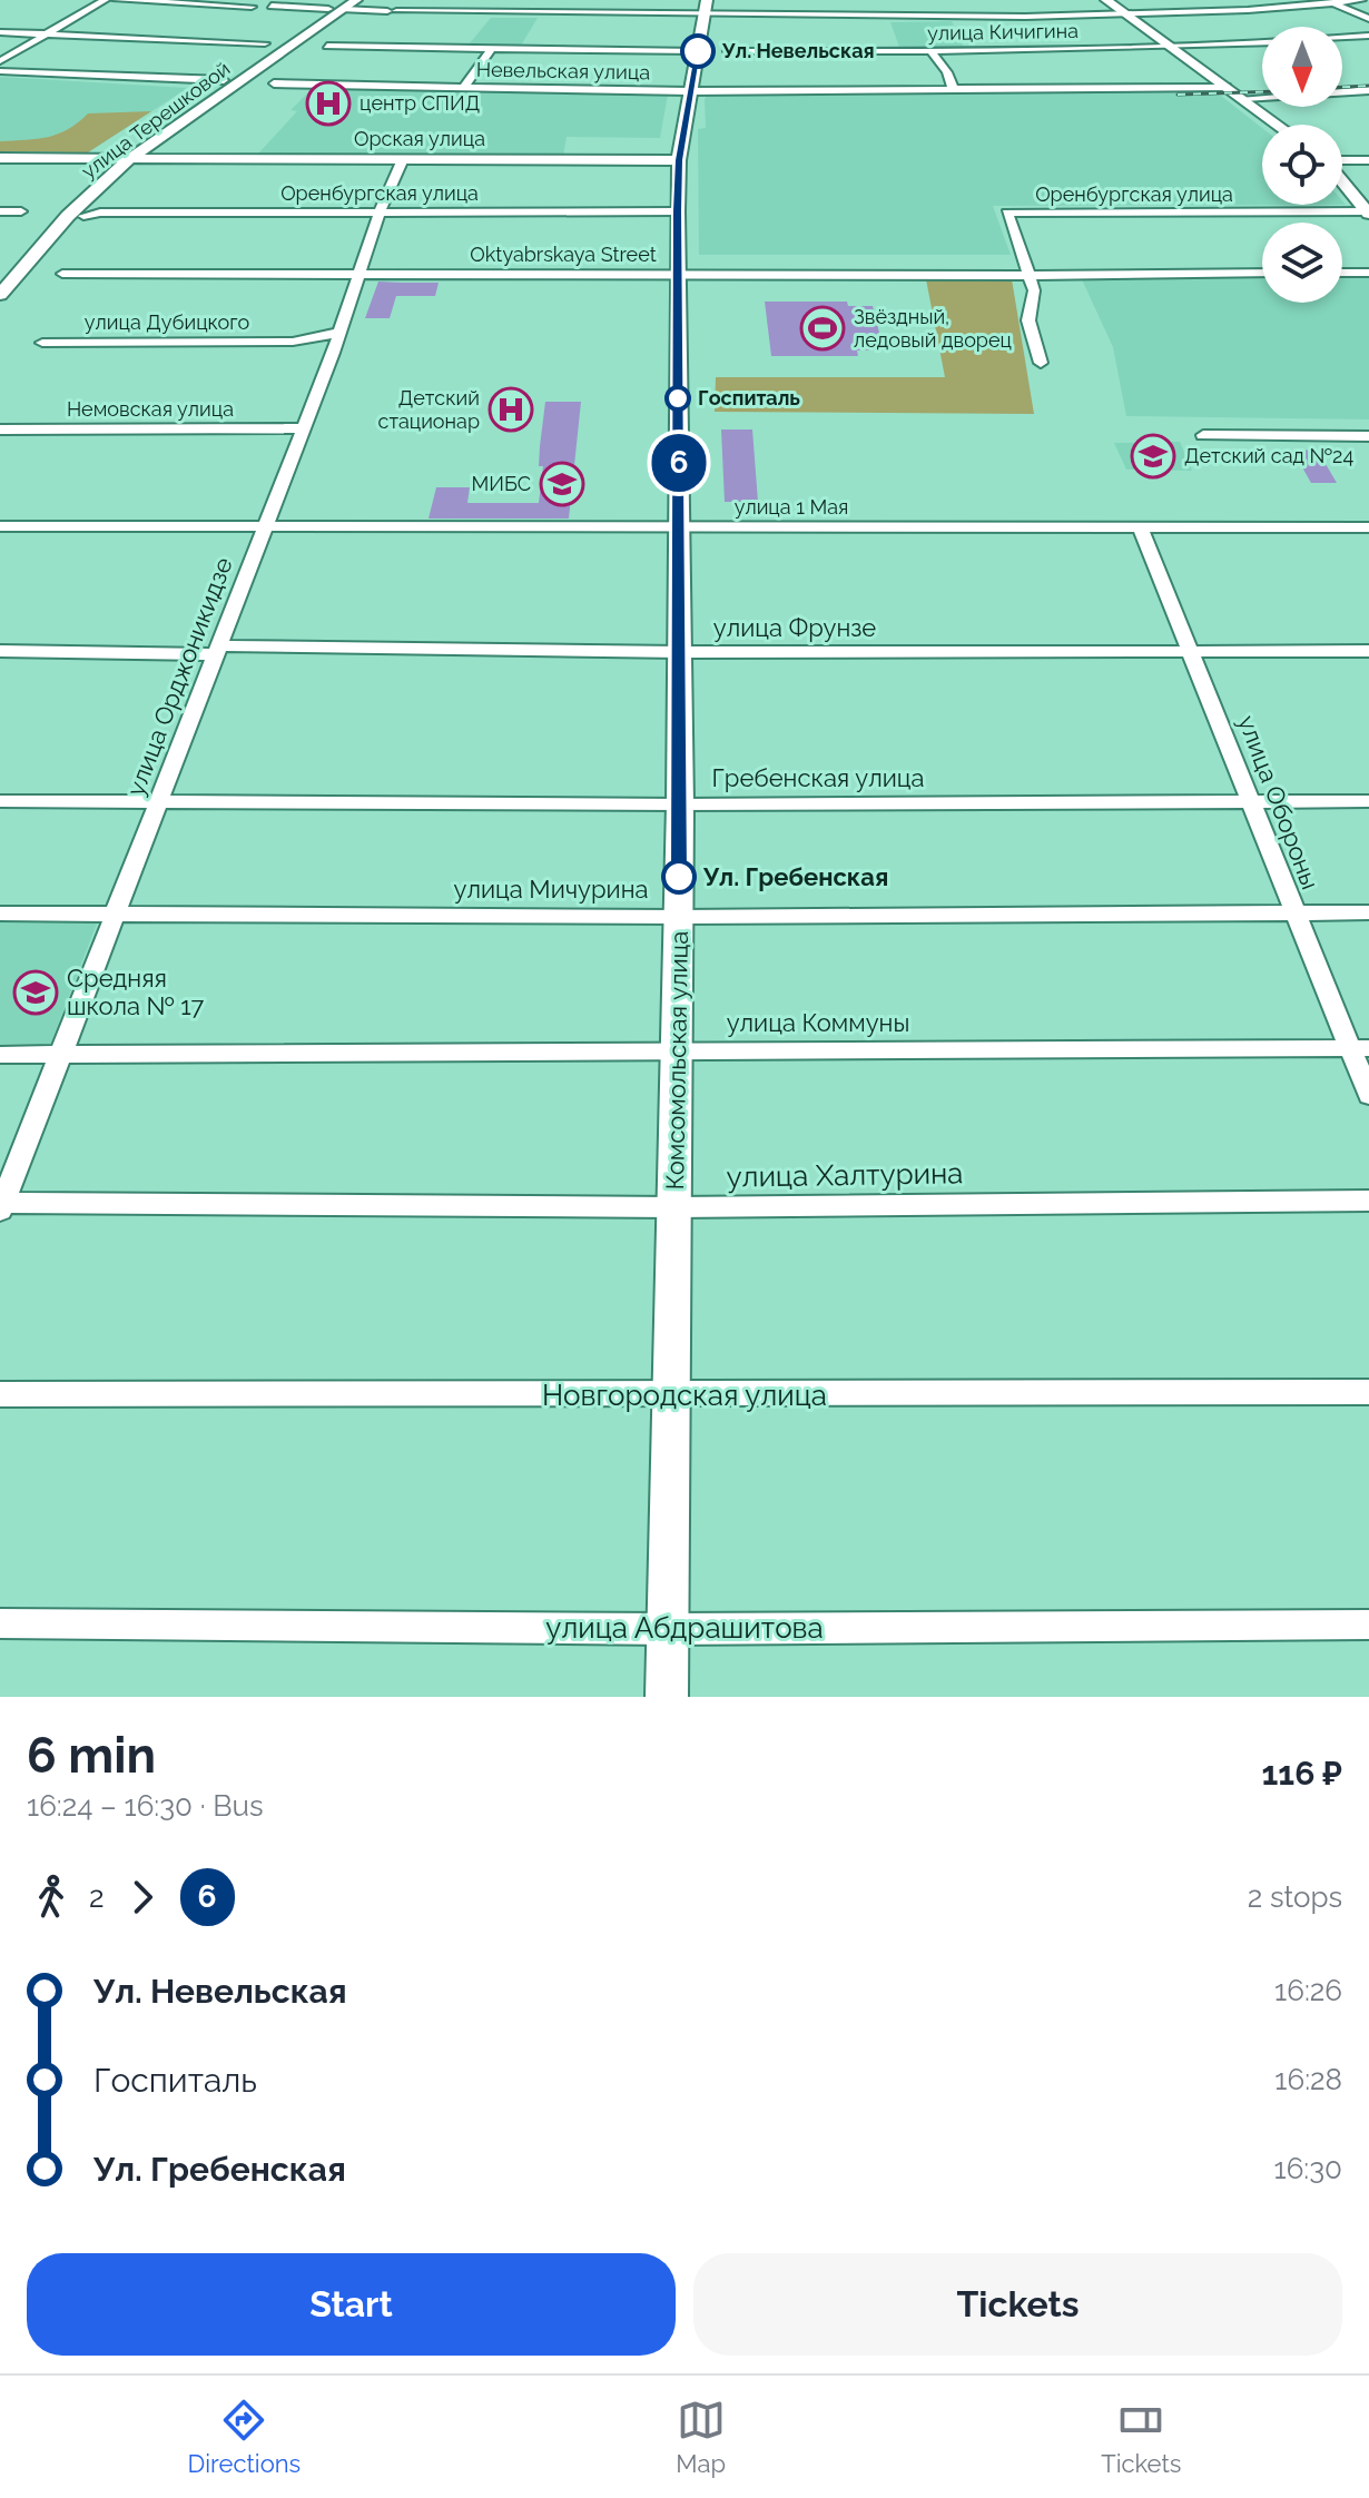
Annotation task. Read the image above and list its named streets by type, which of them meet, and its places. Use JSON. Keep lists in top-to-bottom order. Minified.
{"streets":{"main road":["улица Терешковой","Орская улица","Комсомольская улица"],"street":["улица Кичигина","Невельская улица","Оренбургская улица","Oktyabrskaya Street","улица Дубицкого","Немовская улица","улица 1 Мая","улица Фрунзе","улица Орджоникидзе","Гребенская улица","улица Обороны","улица Мичурина","улица Коммуны","улица Халтурина","Новгородская улица","улица Абдрашитова"]},"crossings":[["Невельская улица","Комсомольская улица"],["улица Терешковой","Орская улица"],["Орская улица","улица Орджоникидзе"],["Орская улица","Комсомольская улица"],["Оренбургская улица","Oktyabrskaya Street"],["Оренбургская улица","улица Орджоникидзе"],["Оренбургская улица","Комсомольская улица"],["Oktyabrskaya Street","улица Орджоникидзе"],["Oktyabrskaya Street","Комсомольская улица"],["улица Дубицкого","улица Орджоникидзе"],["Немовская улица","улица Орджоникидзе"],["улица 1 Мая","улица Орджоникидзе"],["улица 1 Мая","улица Обороны"],["улица 1 Мая","Комсомольская улица"],["улица Фрунзе","улица Орджоникидзе"],["улица Фрунзе","улица Обороны"],["улица Фрунзе","Комсомольская улица"],["улица Орджоникидзе","Гребенская улица"],["улица Орджоникидзе","улица Мичурина"],["улица Орджоникидзе","улица Коммуны"],["улица Орджоникидзе","улица Халтурина"],["Гребенская улица","улица Обороны"],["Гребенская улица","Комсомольская улица"],["улица Обороны","улица Мичурина"],["улица Обороны","улица Коммуны"],["улица Мичурина","Комсомольская улица"],["улица Коммуны","Комсомольская улица"],["Комсомольская улица","улица Халтурина"],["Комсомольская улица","Новгородская улица"],["Комсомольская улица","улица Абдрашитова"]],"places":{"other":["Ул. Невельская","Госпиталь","Ул. Гребенская"],"hospital":["центр СПИД","Детский стационар"],"sports":["Звёздный, ледовый дворец"],"school or university":["Детский сад №24","МИБС","Средняя школа № 17"]},"lines":["bus line 6"],"north":"bottom","page":{"on_map":"6","heading":["6 min","16:24 – 16:30 · Bus","116 ₽"],"legs":["2","6","2 stops"],"list":[{"name":"Ул. Невельская","value":"16:26"},{"name":"Госпиталь","value":"16:28"},{"name":"Ул. Гребенская","value":"16:30"}],"buttons":["Start","Tickets"],"tabs":["Directions","Map","Tickets"]}}
